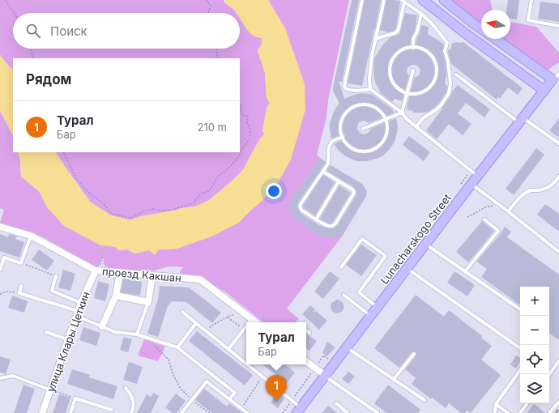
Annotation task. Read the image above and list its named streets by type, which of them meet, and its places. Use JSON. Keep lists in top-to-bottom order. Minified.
{"streets":{"main road":["Lunacharskogo Street"],"street":["проезд Какшан","улица Клары Цеткин"]},"crossings":[["проезд Какшан","улица Клары Цеткин"]],"north":"left","page":{"search":"Поиск","heading":"Рядом","list":[{"mark":"1","name":"Турал","note":"Бар","value":"210 m"}],"map_buttons":["+","−"],"popup":["Турал","Бар"],"pins":"1"}}
